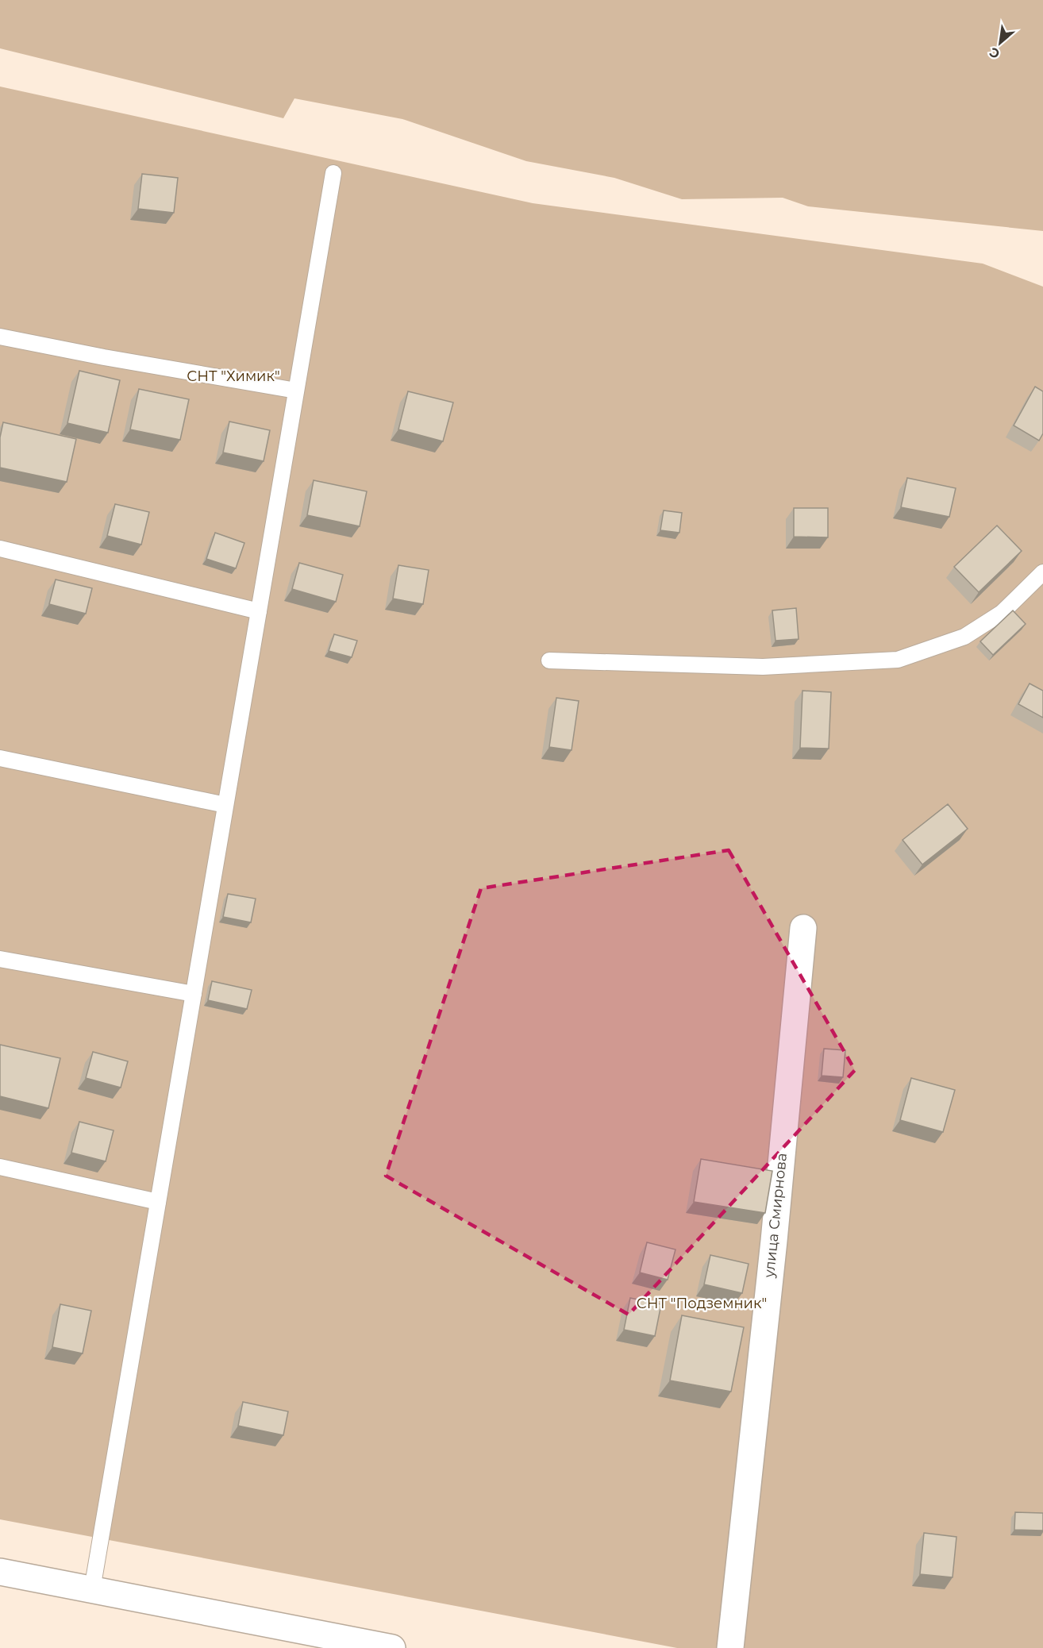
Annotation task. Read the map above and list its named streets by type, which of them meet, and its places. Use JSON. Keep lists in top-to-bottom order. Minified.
{"streets":{"street":["улица Смирнова"]},"parks":["СНТ \"Химик\"","СНТ \"Подземник\""],"north":"bottom left"}
